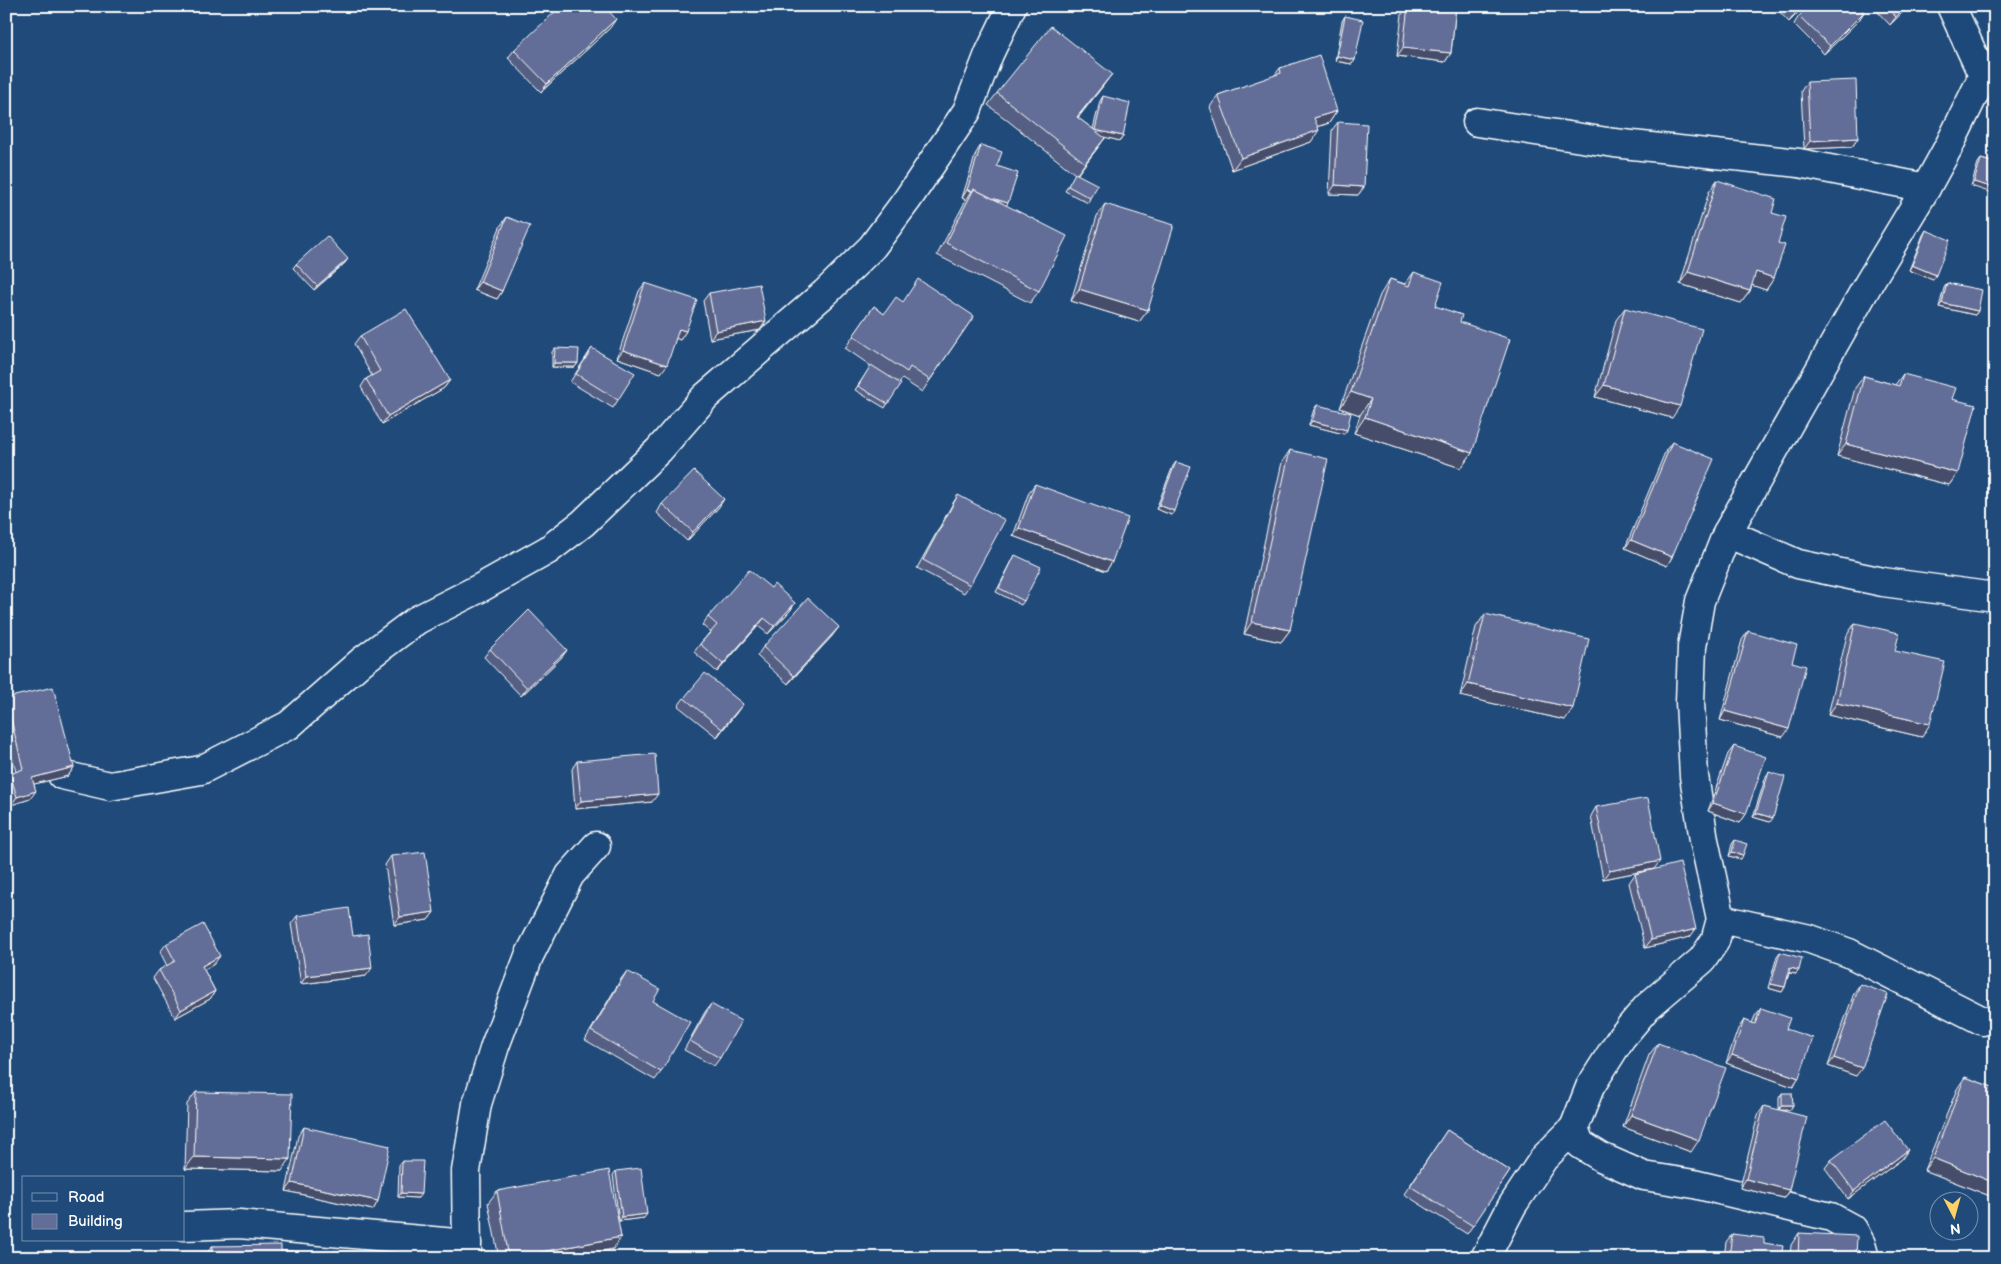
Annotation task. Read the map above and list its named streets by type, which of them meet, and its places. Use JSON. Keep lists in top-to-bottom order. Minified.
{"legend":["Road","Building"],"north":"bottom"}
